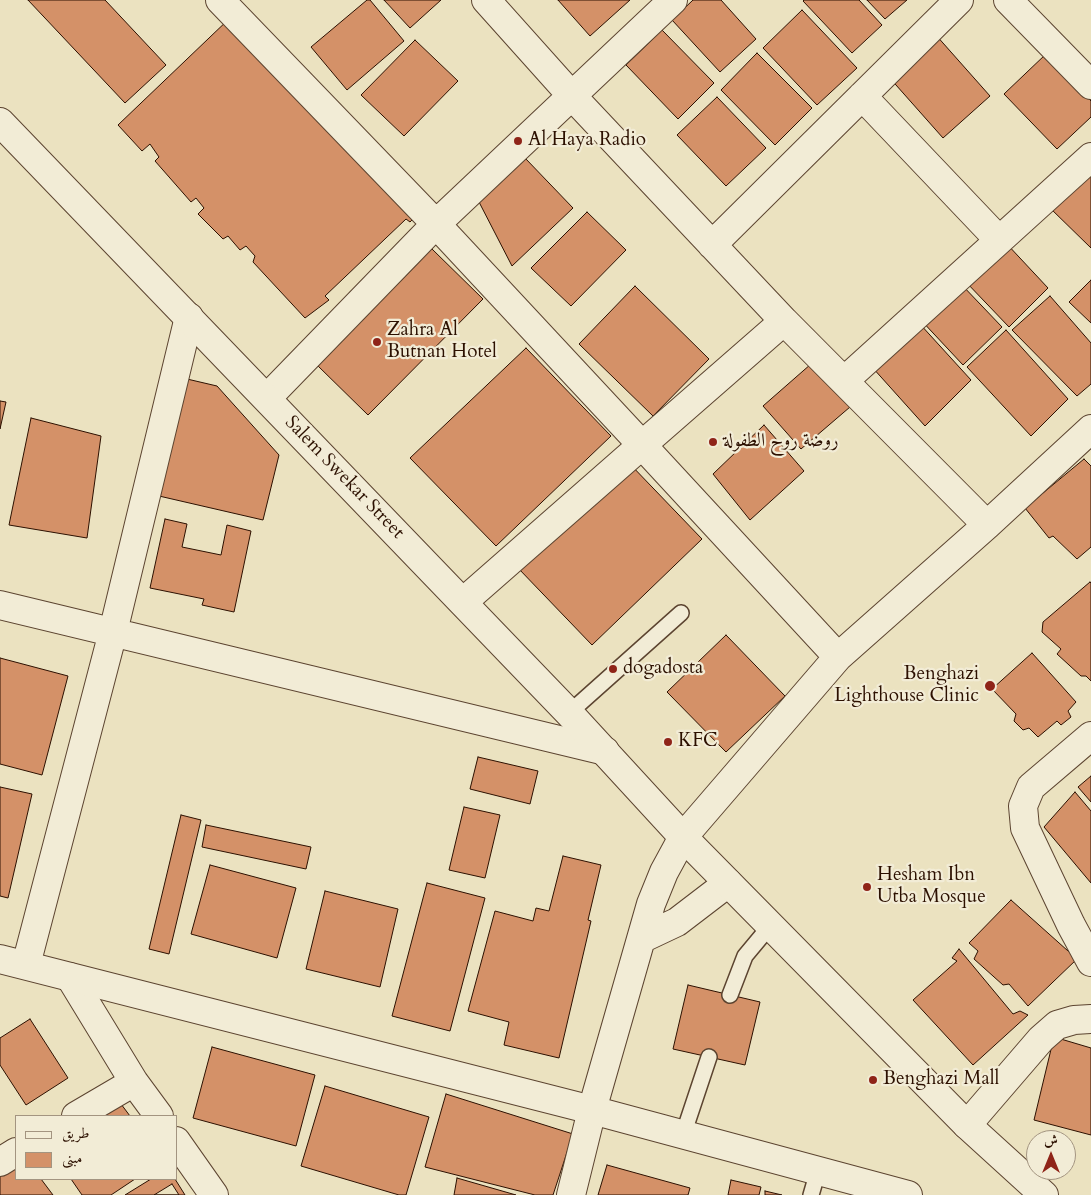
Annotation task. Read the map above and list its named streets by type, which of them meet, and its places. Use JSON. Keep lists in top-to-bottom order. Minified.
{"streets":{"street":["Salem Swekar Street"]},"places":["Al Haya Radio","Zahra Al Butnan Hotel","روضة روح الطفولة","dogadosta","Benghazi Lighthouse Clinic","KFC","Hesham Ibn Utba Mosque","Benghazi Mall"],"legend":["طريق","مبنى"],"north":"top"}
